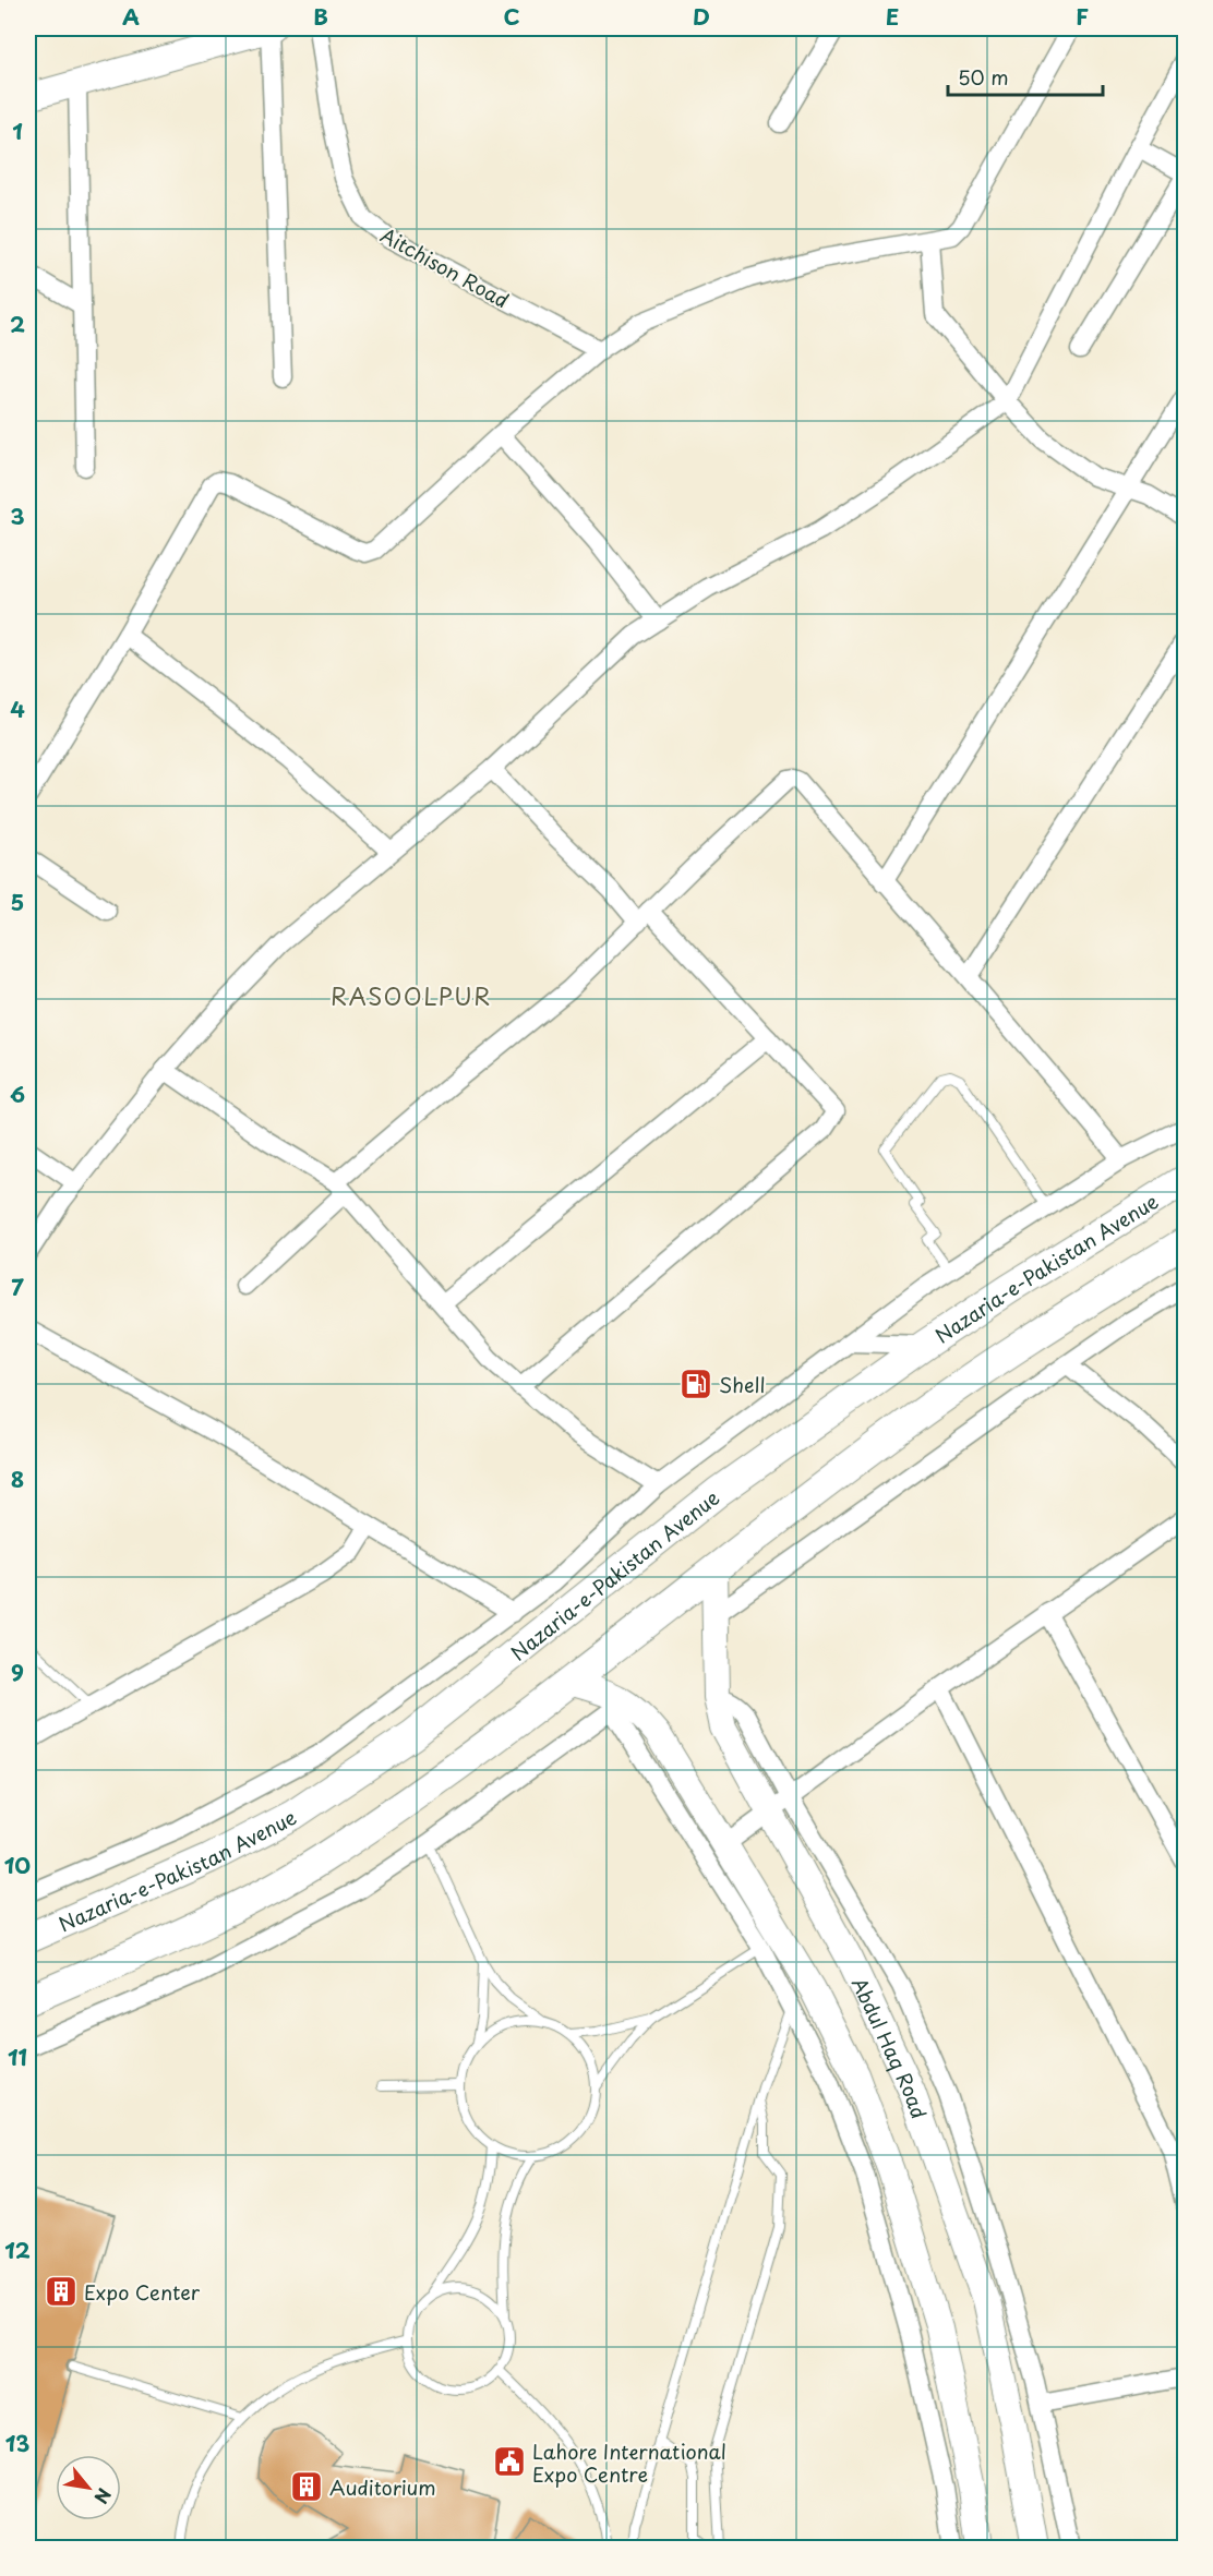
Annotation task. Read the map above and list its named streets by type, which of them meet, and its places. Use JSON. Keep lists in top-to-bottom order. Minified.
{"streets":{"main road":["Nazaria-e-Pakistan Avenue","Abdul Haq Road"],"street":["Aitchison Road"]},"districts":["RASOOLPUR"],"places":{"fuel station":["Shell"],"building":["Expo Center","Auditorium"],"public building":["Lahore International Expo Centre"]},"scale_bar":"50 m","north":"bottom right","grid":{"columns":["A","B","C","D","E","F"],"rows":["1","2","3","4","5","6","7","8","9","10","11","12","13"]}}
